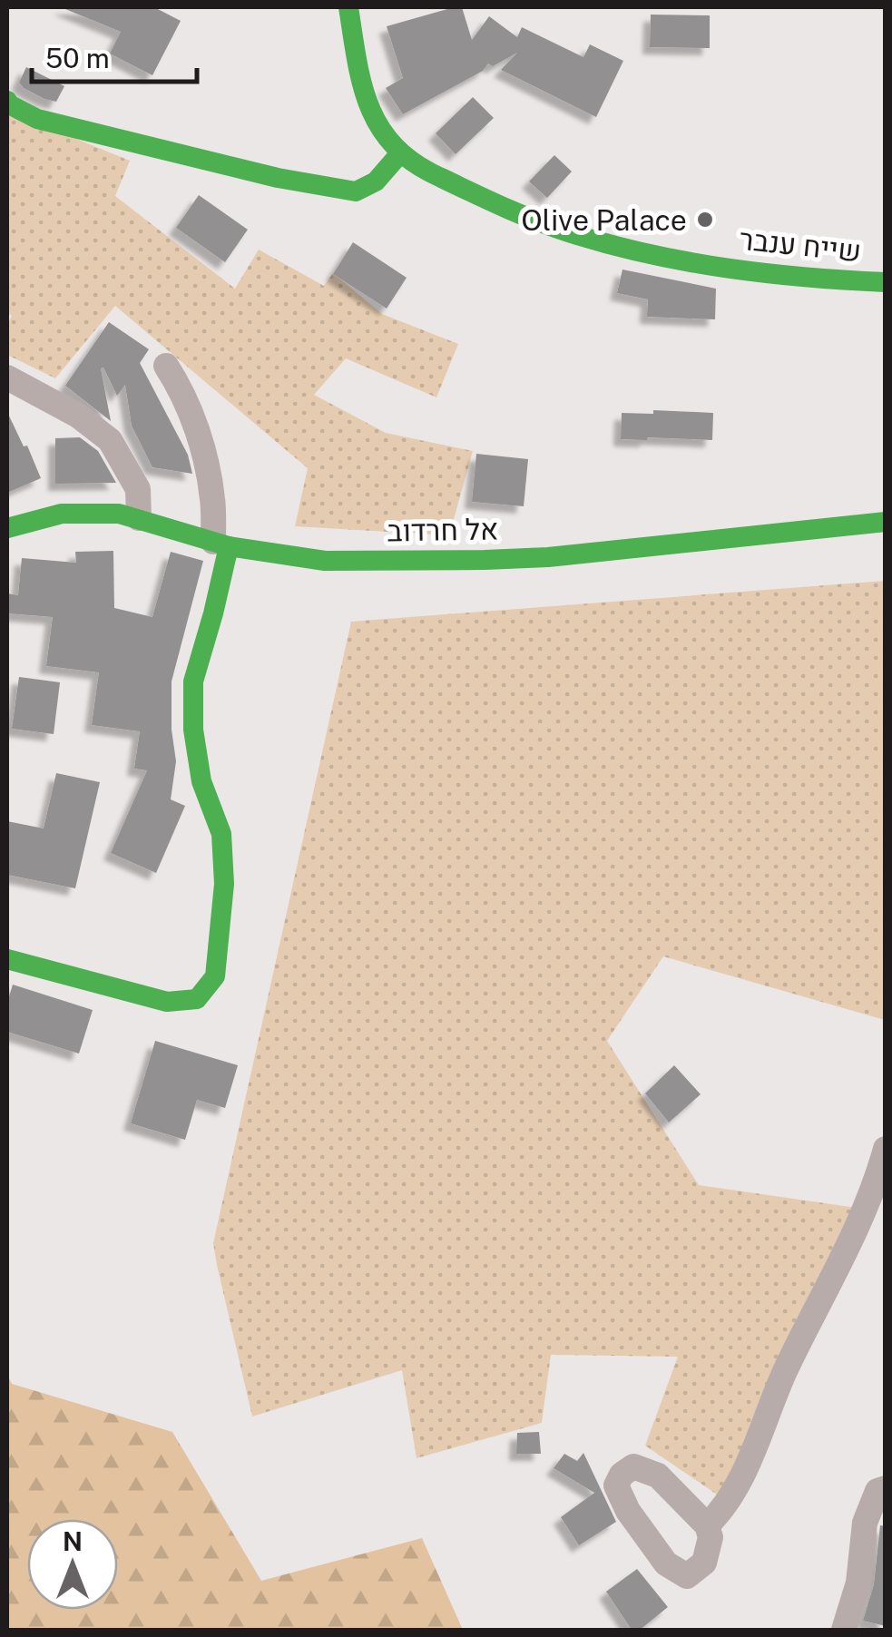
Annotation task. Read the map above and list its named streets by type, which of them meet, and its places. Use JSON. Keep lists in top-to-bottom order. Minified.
{"streets":{"street":["שייח ענבר","אל חרדוב"]},"places":["Olive Palace"],"scale_bar":"50 m","north":"top"}
